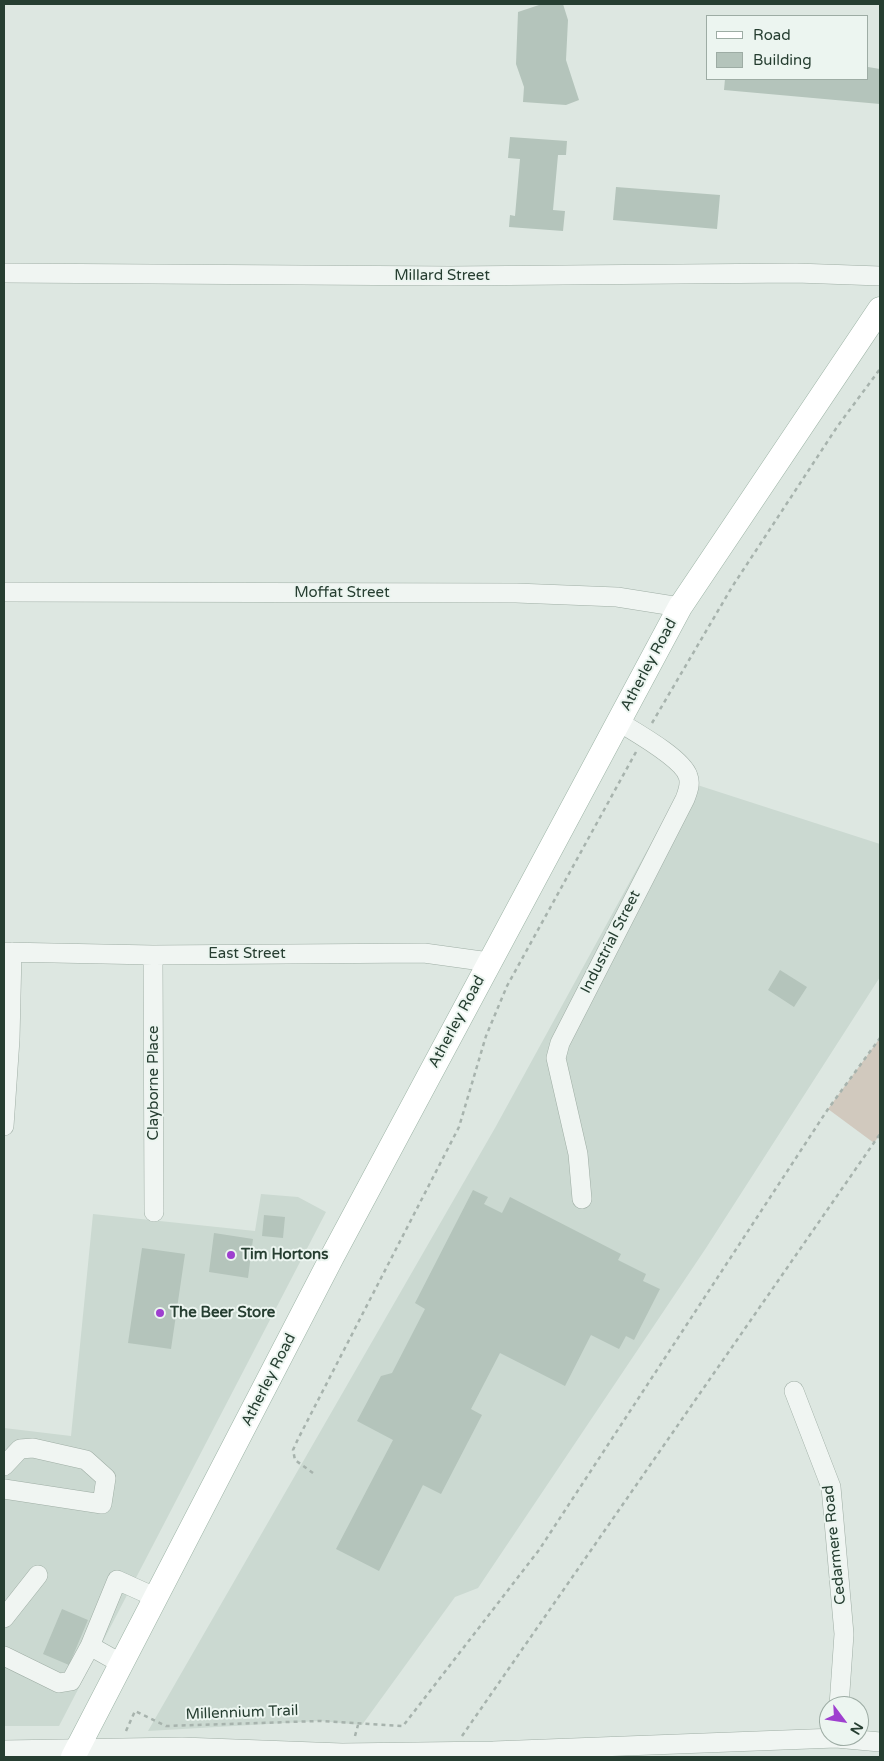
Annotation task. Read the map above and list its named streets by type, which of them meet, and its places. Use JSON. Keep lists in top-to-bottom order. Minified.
{"streets":{"main road":["Atherley Road"],"street":["Millard Street","Moffat Street","Industrial Street","East Street","Clayborne Place","Cedarmere Road"],"path":["Millennium Trail"]},"crossings":[["Moffat Street","Atherley Road"],["Atherley Road","Industrial Street"],["Atherley Road","East Street"],["East Street","Clayborne Place"]],"places":["Tim Hortons","The Beer Store"],"legend":["Road","Building"],"north":"bottom right"}
